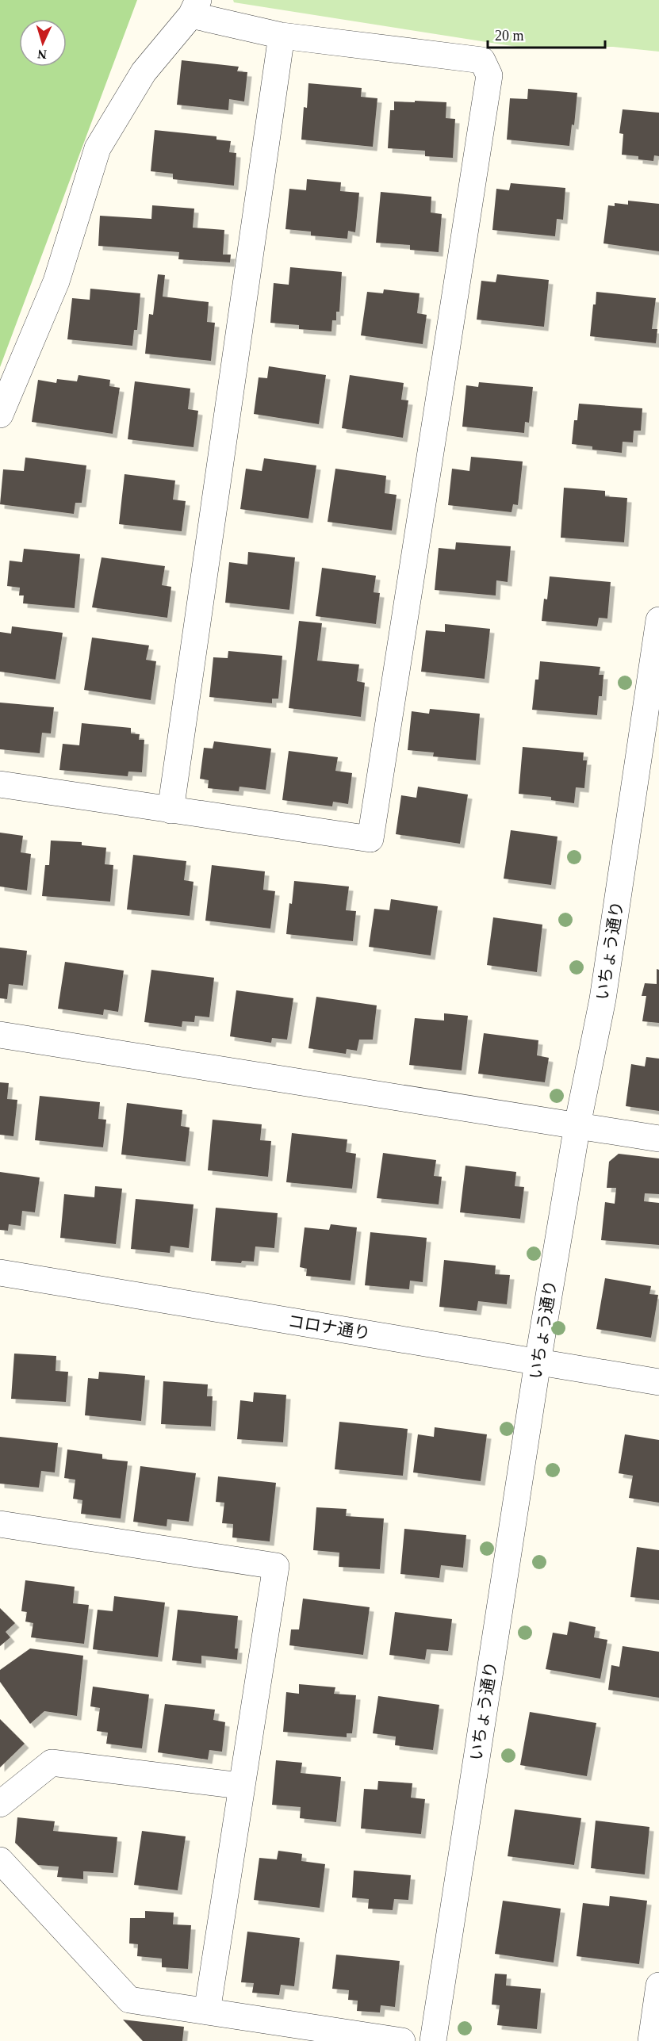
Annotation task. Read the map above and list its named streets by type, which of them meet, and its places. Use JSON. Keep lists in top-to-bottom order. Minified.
{"streets":{"street":["いちょう通り","コロナ通り"]},"crossings":[["いちょう通り","コロナ通り"]],"scale_bar":"20 m","north":"bottom"}
